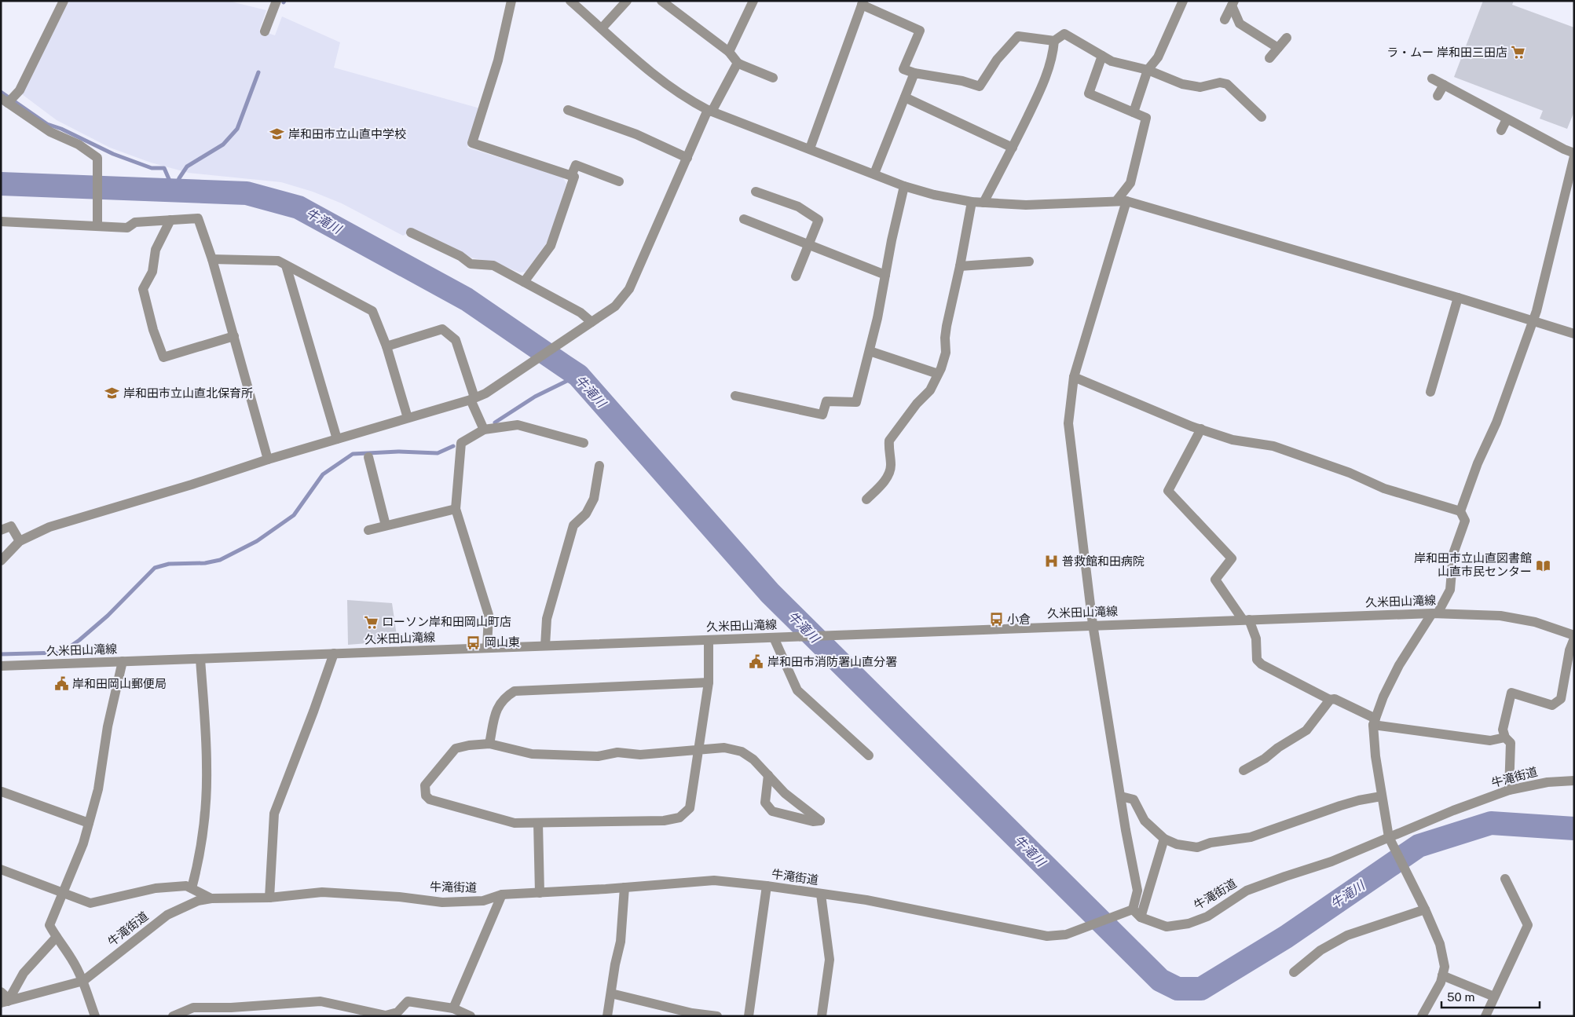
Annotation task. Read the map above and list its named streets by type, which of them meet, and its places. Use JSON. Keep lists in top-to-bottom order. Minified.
{"streets":{"street":["久米田山滝線","牛滝街道"]},"water":["牛滝川"],"places":{"supermarket":["ラ・ムー 岸和田三田店","ローソン岸和田岡山町店"],"school or university":["岸和田市立山直中学校","岸和田市立山直北保育所"],"hospital":["普救館和田病院"],"library":["岸和田市立山直図書館 山直市民センター"],"bus stop":["小倉","岡山東"],"public building":["岸和田市消防署山直分署","岸和田岡山郵便局"]},"scale_bar":"50 m"}
